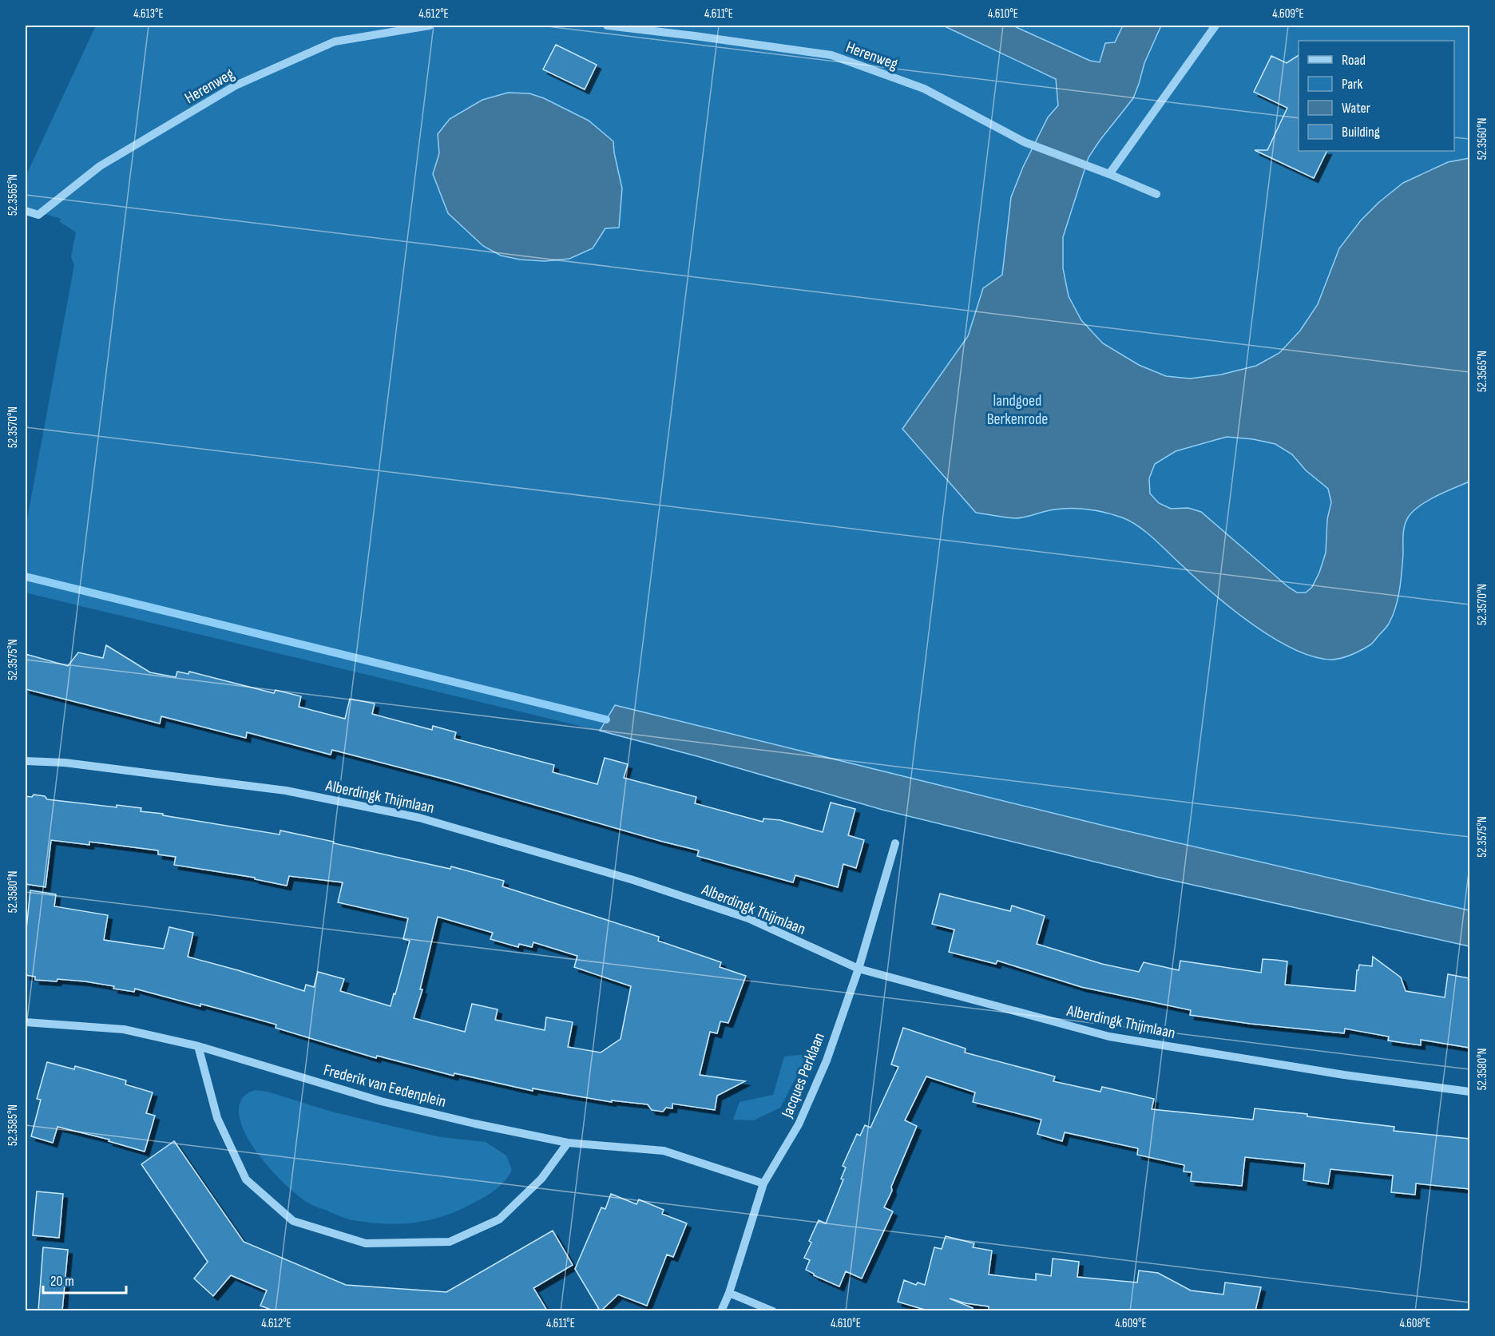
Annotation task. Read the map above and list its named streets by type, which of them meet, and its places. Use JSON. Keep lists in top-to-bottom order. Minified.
{"streets":{"street":["Herenweg","Alberdingk Thijmlaan","Jacques Perklaan","Frederik van Eedenplein"]},"crossings":[["Alberdingk Thijmlaan","Jacques Perklaan"],["Jacques Perklaan","Frederik van Eedenplein"]],"parks":["landgoed Berkenrode"],"legend":["Road","Park","Water","Building"],"scale_bar":"20 m","coordinates":["4.613°E","4.612°E","4.611°E","4.610°E","4.609°E","52.3560°N","52.3565°N","52.3570°N","52.3575°N","52.3580°N","52.3585°N","4.608°E"]}
